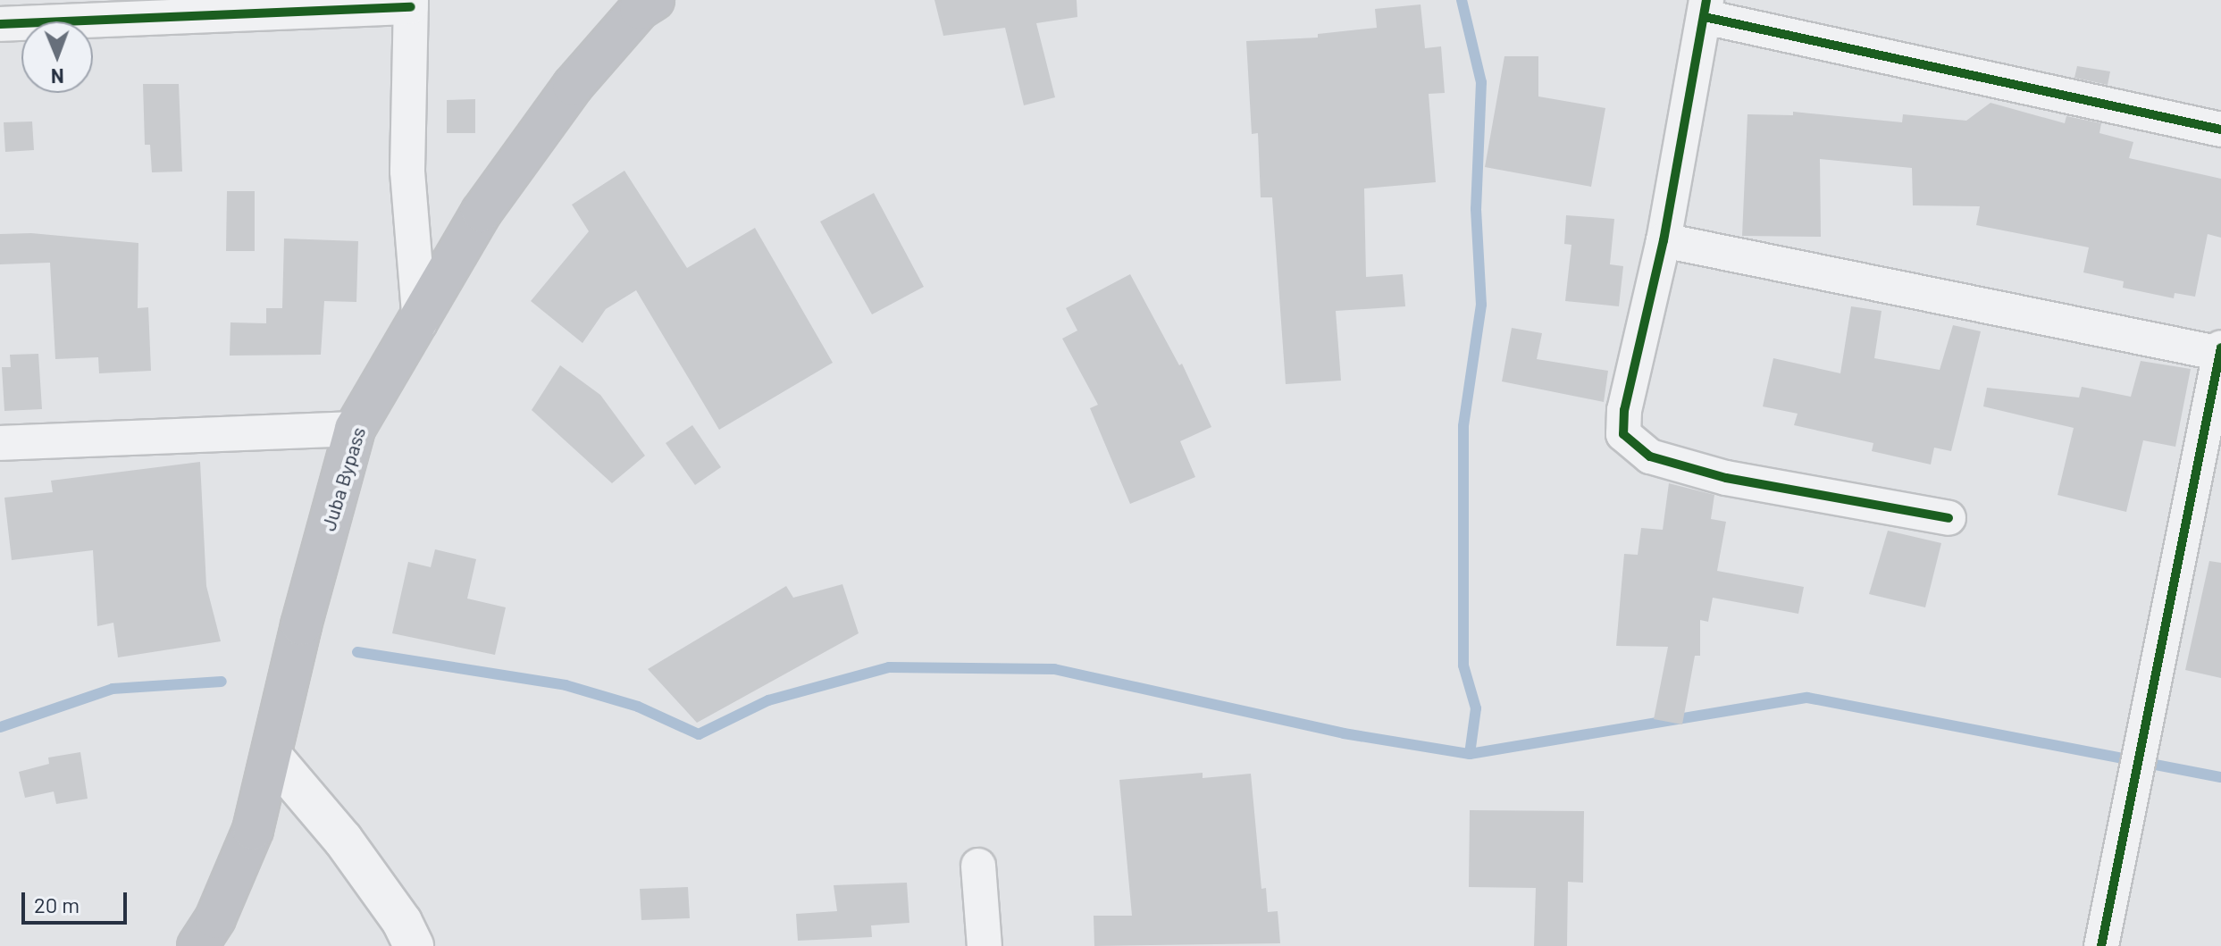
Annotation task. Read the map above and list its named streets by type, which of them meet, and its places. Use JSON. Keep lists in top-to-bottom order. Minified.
{"streets":{"main road":["Juba Bypass"]},"scale_bar":"20 m","north":"bottom"}
